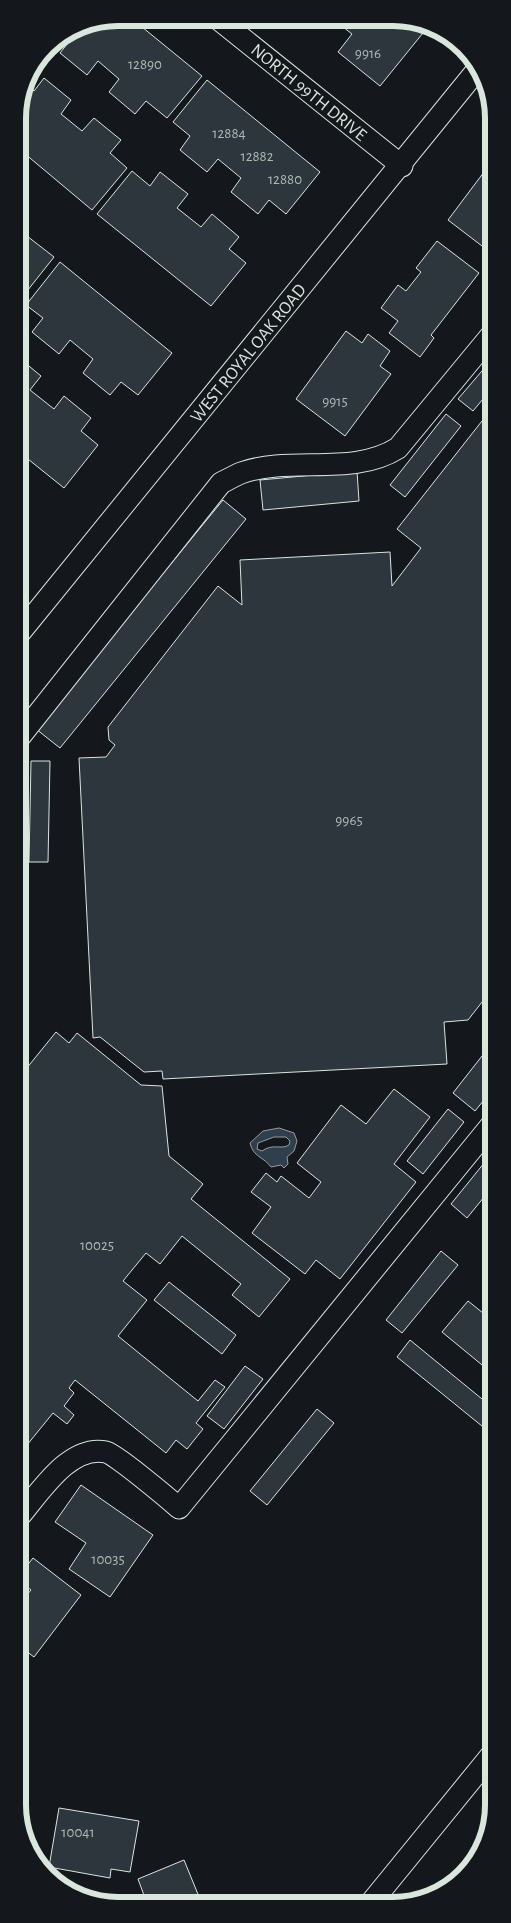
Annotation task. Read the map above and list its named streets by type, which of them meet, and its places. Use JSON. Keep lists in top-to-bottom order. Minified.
{"streets":{"street":["NORTH 99TH DRIVE","WEST ROYAL OAK ROAD"]},"crossings":[["NORTH 99TH DRIVE","WEST ROYAL OAK ROAD"]],"house_numbers":["9916","12890","12884","12882","12880","9915","9965","10025","10035","10041"]}
